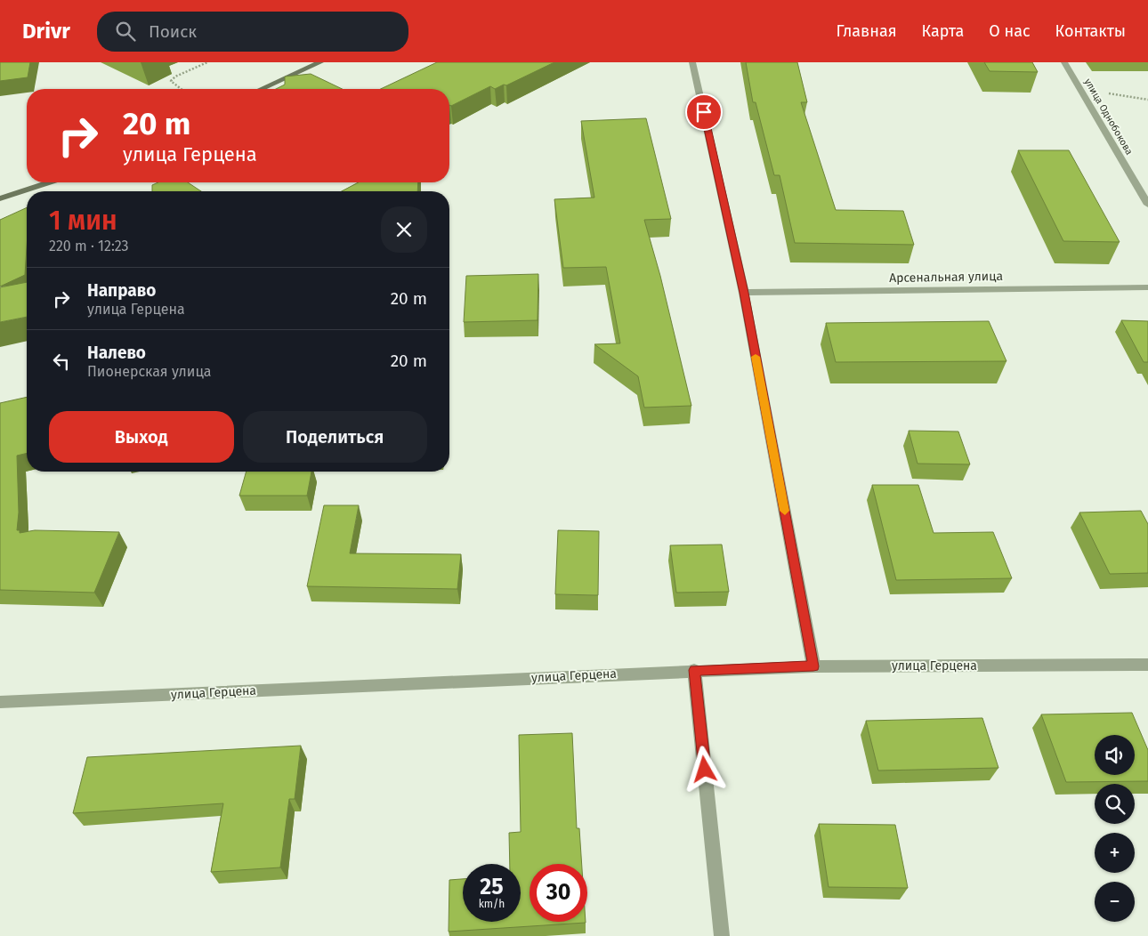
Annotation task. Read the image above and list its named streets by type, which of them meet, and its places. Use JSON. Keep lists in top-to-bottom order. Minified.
{"streets":{"street":["улица Однобокова","Арсенальная улица","улица Герцена"]},"page":{"header":"Drivr","search":"Поиск","nav":["Главная","Карта","О нас","Контакты"],"turn":["20 m","улица Герцена"],"heading":["1 мин","220 m · 12:23"],"list":[{"name":"Направо","note":"улица Герцена","value":"20 m"},{"name":"Налево","note":"Пионерская улица","value":"20 m"}],"buttons":["Выход","Поделиться"],"map_buttons":["+","−"],"speed":"25 km/h","limit":"30"}}
